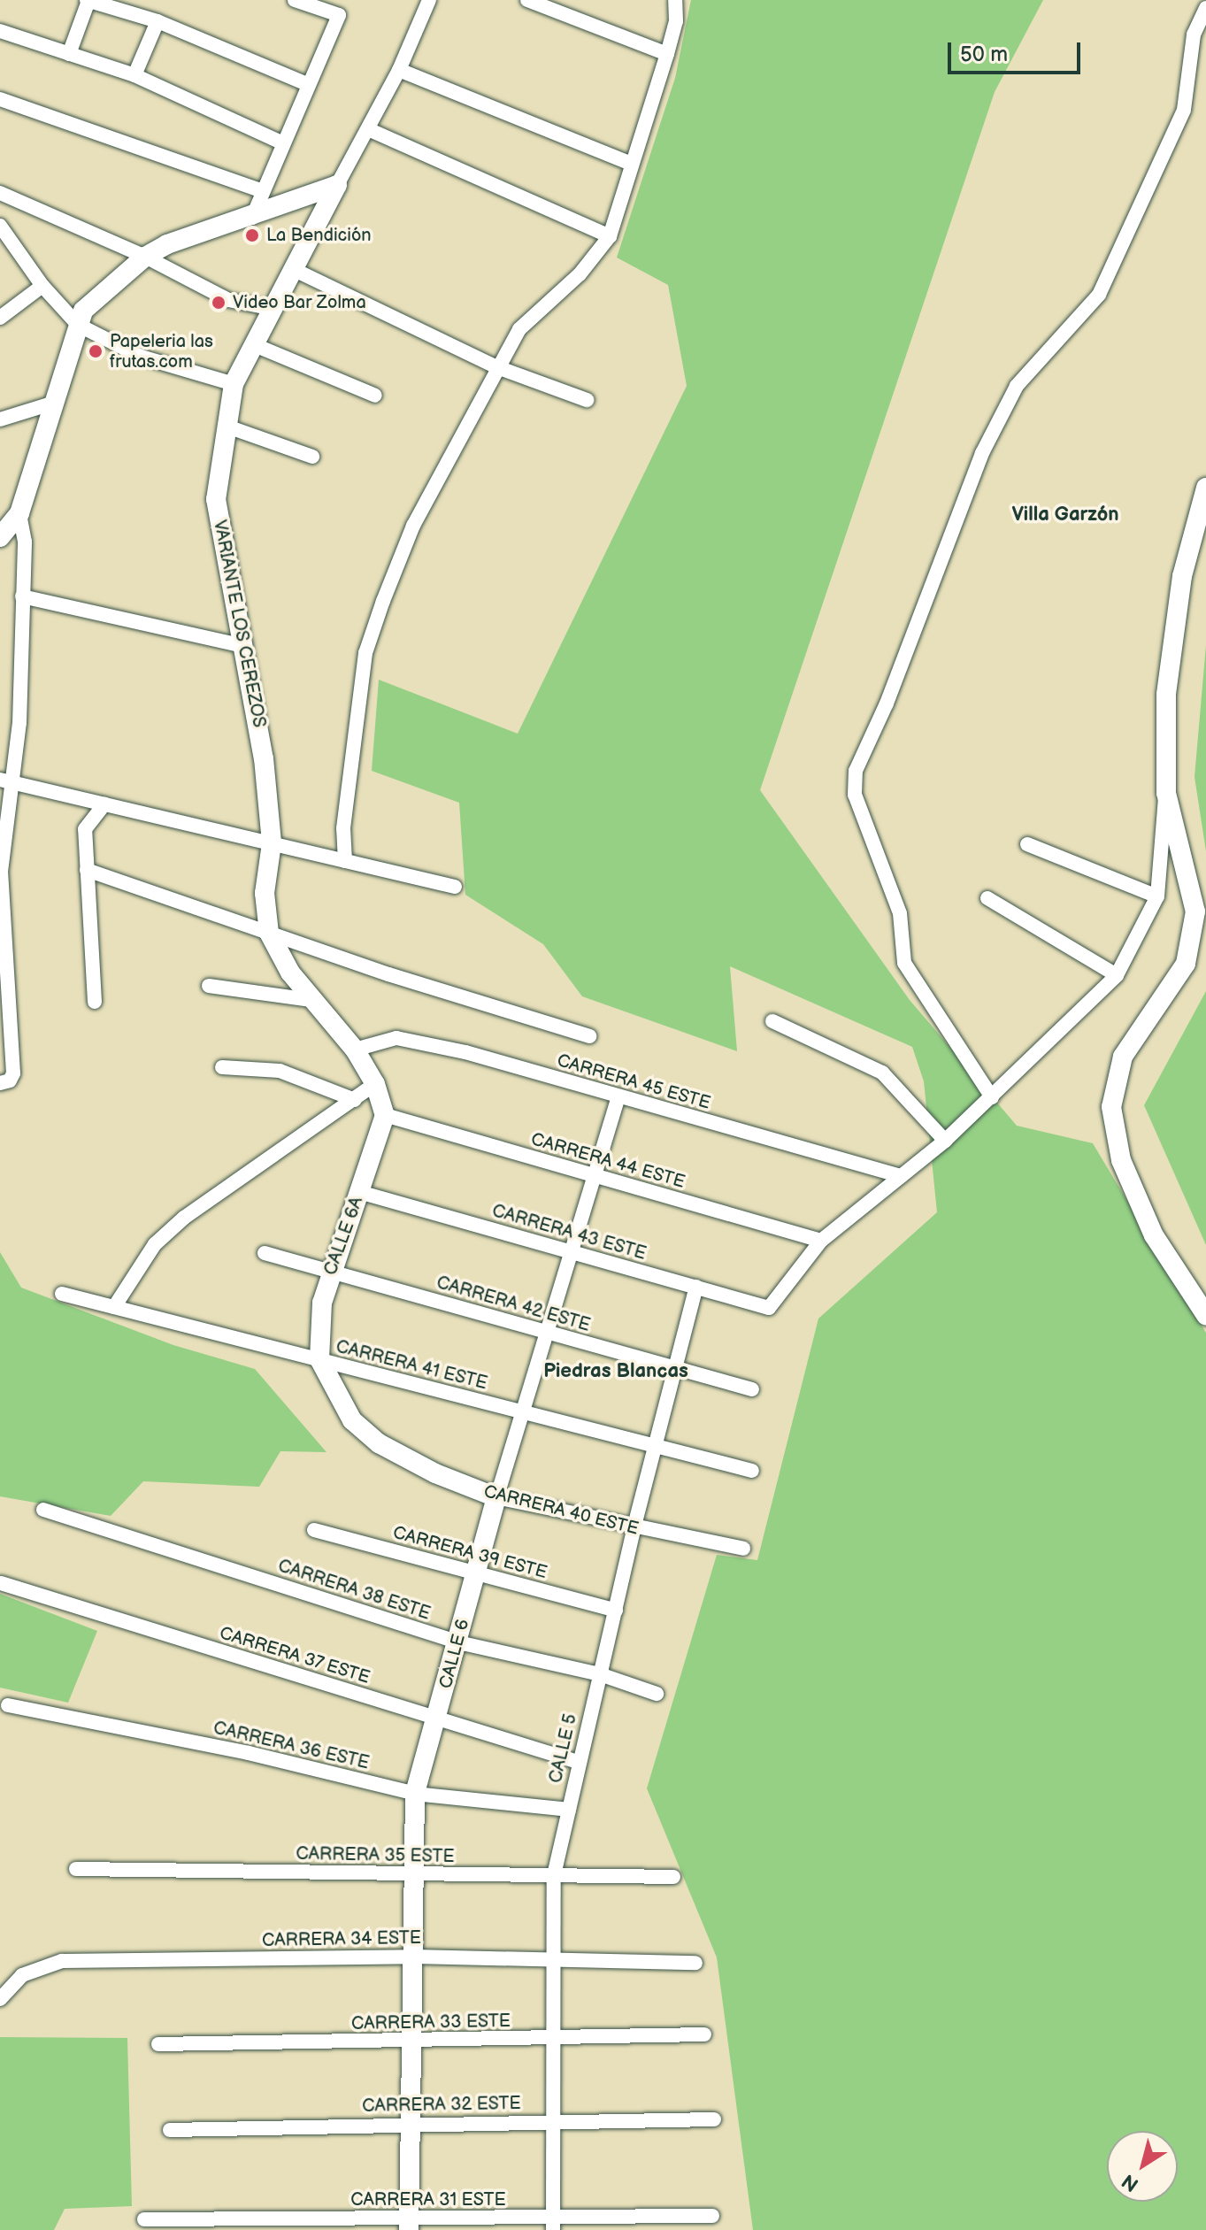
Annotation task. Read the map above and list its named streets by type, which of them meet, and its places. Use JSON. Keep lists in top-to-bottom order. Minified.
{"streets":{"street":["VARIANTE LOS CEREZOS","CARRERA 45 ESTE","CARRERA 44 ESTE","CARRERA 43 ESTE","CALLE 6A","CARRERA 42 ESTE","CARRERA 41 ESTE","CARRERA 40 ESTE","CARRERA 39 ESTE","CARRERA 38 ESTE","CALLE 6","CARRERA 37 ESTE","CARRERA 36 ESTE","CALLE 5","CARRERA 35 ESTE","CARRERA 34 ESTE","CARRERA 33 ESTE","CARRERA 32 ESTE","CARRERA 31 ESTE"]},"crossings":[["VARIANTE LOS CEREZOS","CARRERA 45 ESTE"],["VARIANTE LOS CEREZOS","CARRERA 44 ESTE"],["VARIANTE LOS CEREZOS","CALLE 6A"],["CARRERA 45 ESTE","CALLE 6"],["CARRERA 44 ESTE","CARRERA 43 ESTE"],["CARRERA 44 ESTE","CALLE 6A"],["CARRERA 44 ESTE","CALLE 6"],["CARRERA 43 ESTE","CALLE 6A"],["CARRERA 43 ESTE","CALLE 6"],["CARRERA 43 ESTE","CALLE 5"],["CALLE 6A","CARRERA 42 ESTE"],["CALLE 6A","CARRERA 41 ESTE"],["CALLE 6A","CARRERA 40 ESTE"],["CARRERA 42 ESTE","CALLE 6"],["CARRERA 42 ESTE","CALLE 5"],["CARRERA 41 ESTE","CARRERA 40 ESTE"],["CARRERA 41 ESTE","CALLE 6"],["CARRERA 41 ESTE","CALLE 5"],["CARRERA 40 ESTE","CALLE 6"],["CARRERA 40 ESTE","CALLE 5"],["CARRERA 39 ESTE","CALLE 6"],["CARRERA 39 ESTE","CALLE 5"],["CARRERA 38 ESTE","CALLE 6"],["CARRERA 38 ESTE","CALLE 5"],["CALLE 6","CARRERA 37 ESTE"],["CALLE 6","CARRERA 36 ESTE"],["CALLE 6","CARRERA 35 ESTE"],["CALLE 6","CARRERA 34 ESTE"],["CALLE 6","CARRERA 33 ESTE"],["CALLE 6","CARRERA 32 ESTE"],["CALLE 6","CARRERA 31 ESTE"],["CARRERA 37 ESTE","CALLE 5"],["CARRERA 36 ESTE","CALLE 5"],["CALLE 5","CARRERA 35 ESTE"],["CALLE 5","CARRERA 34 ESTE"],["CALLE 5","CARRERA 33 ESTE"],["CALLE 5","CARRERA 32 ESTE"],["CALLE 5","CARRERA 31 ESTE"]],"districts":["Villa Garzón","Piedras Blancas"],"places":["La Bendición","Video Bar Zolma","Papeleria las frutas.com"],"scale_bar":"50 m","north":"bottom left"}
